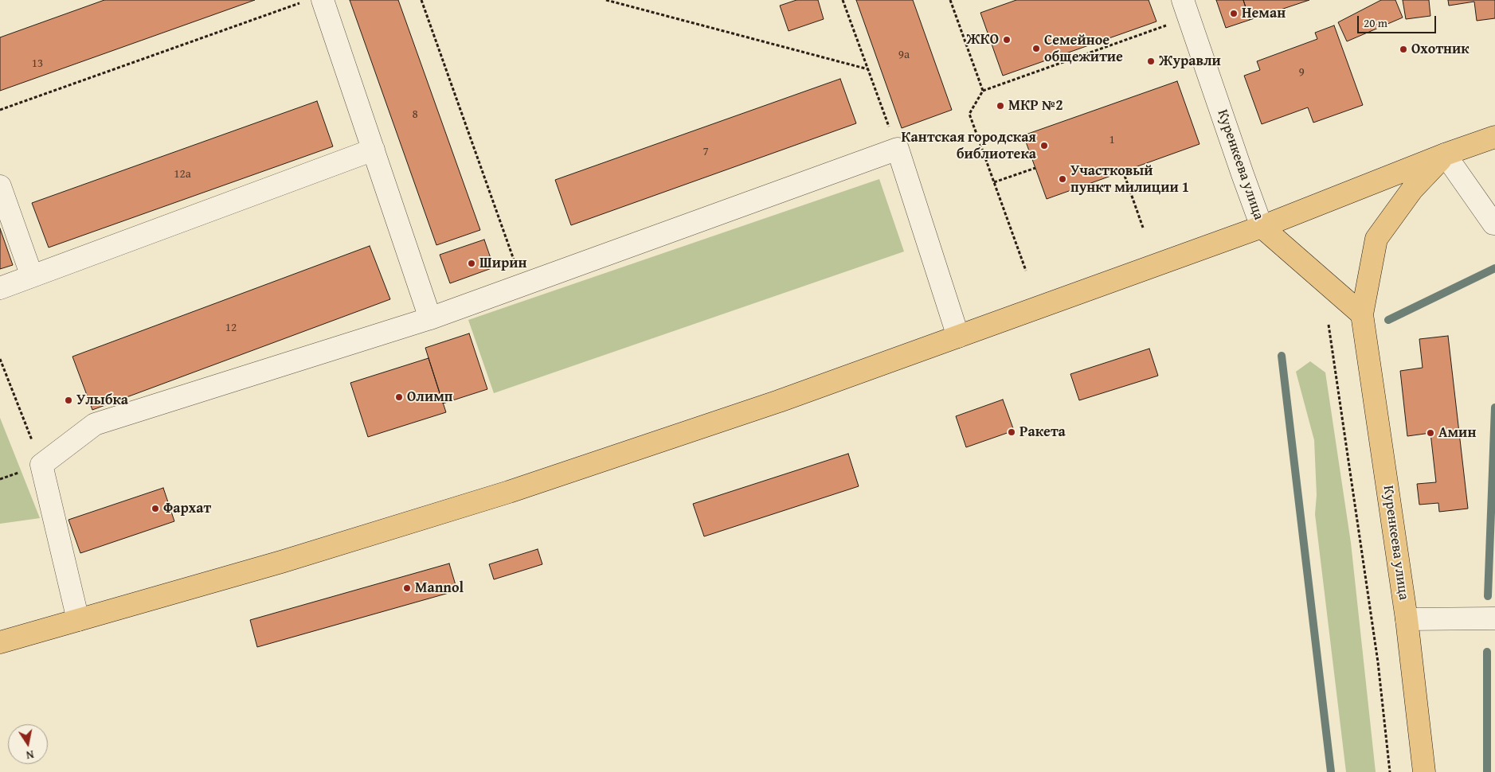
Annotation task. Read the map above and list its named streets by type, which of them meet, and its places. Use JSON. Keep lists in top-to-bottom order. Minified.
{"streets":{"main road":["Куренкеева улица"]},"places":["Неман","ЖКО","Семейное общежитие","Охотник","Журавли","МКР №2","Кантская городская библиотека","Участковый пункт милиции 1","Ширин","Олимп","Улыбка","Ракета","Амин","Фархат","Mannol"],"house_numbers":["9а","13","9","8","1","7","12a","12"],"scale_bar":"20 m","north":"bottom"}
